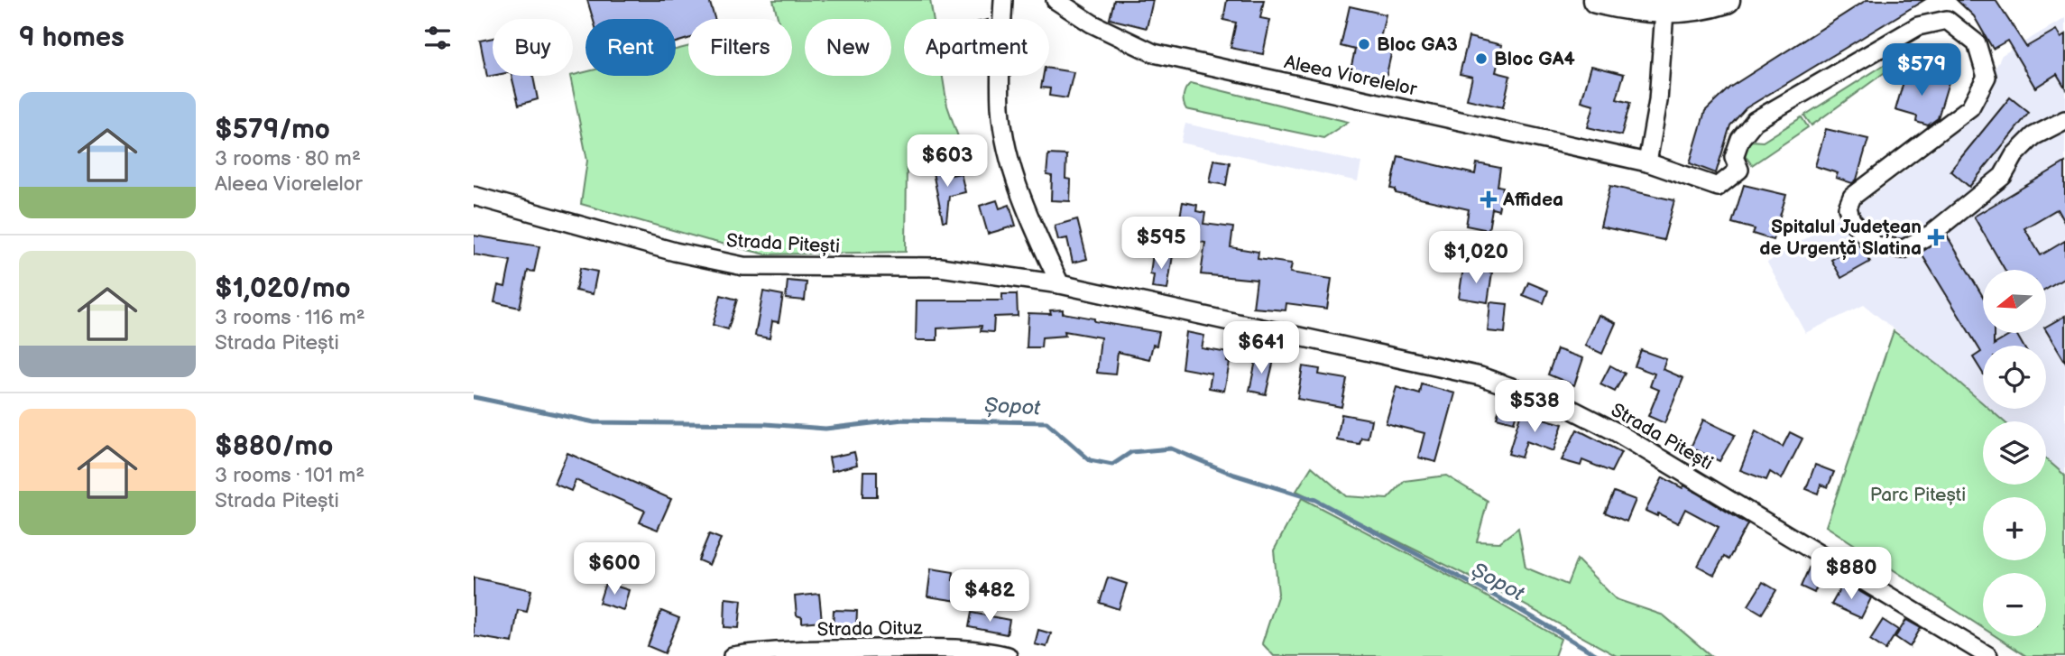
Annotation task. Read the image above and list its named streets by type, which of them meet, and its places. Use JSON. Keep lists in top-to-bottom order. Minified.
{"streets":{"street":["Aleea Viorelelor","Strada Pitești","Strada Oituz"]},"water":["Șopot"],"parks":["Parc Pitești"],"places":{"other":["Bloc GA3","Bloc GA4"],"health":["Affidea","Spitalul Județean de Urgență Slatina"]},"north":"left","page":{"heading":"9 homes","chip":["Buy","Rent","Filters","New","Apartment"],"price":["$579","$603","$595","$1,020","$641","$538","$600","$880","$482"],"list":[{"name":"$579/mo","note":"3 rooms · 80 m² · Aleea Viorelelor"},{"name":"$1,020/mo","note":"3 rooms · 116 m² · Strada Pitești"},{"name":"$880/mo","note":"3 rooms · 101 m² · Strada Pitești"}],"map_buttons":["+","−"]}}
